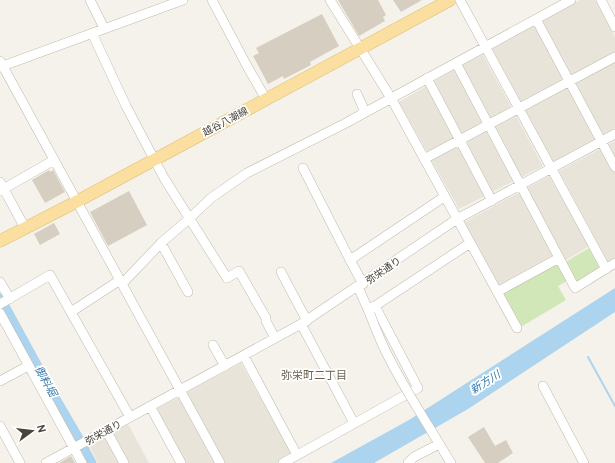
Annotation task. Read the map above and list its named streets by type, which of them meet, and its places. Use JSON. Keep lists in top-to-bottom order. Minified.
{"streets":{"main road":["越谷八潮線"],"street":["弥栄通り"]},"districts":["弥栄町二丁目"],"water":["御料堀","新方川"],"north":"right"}
